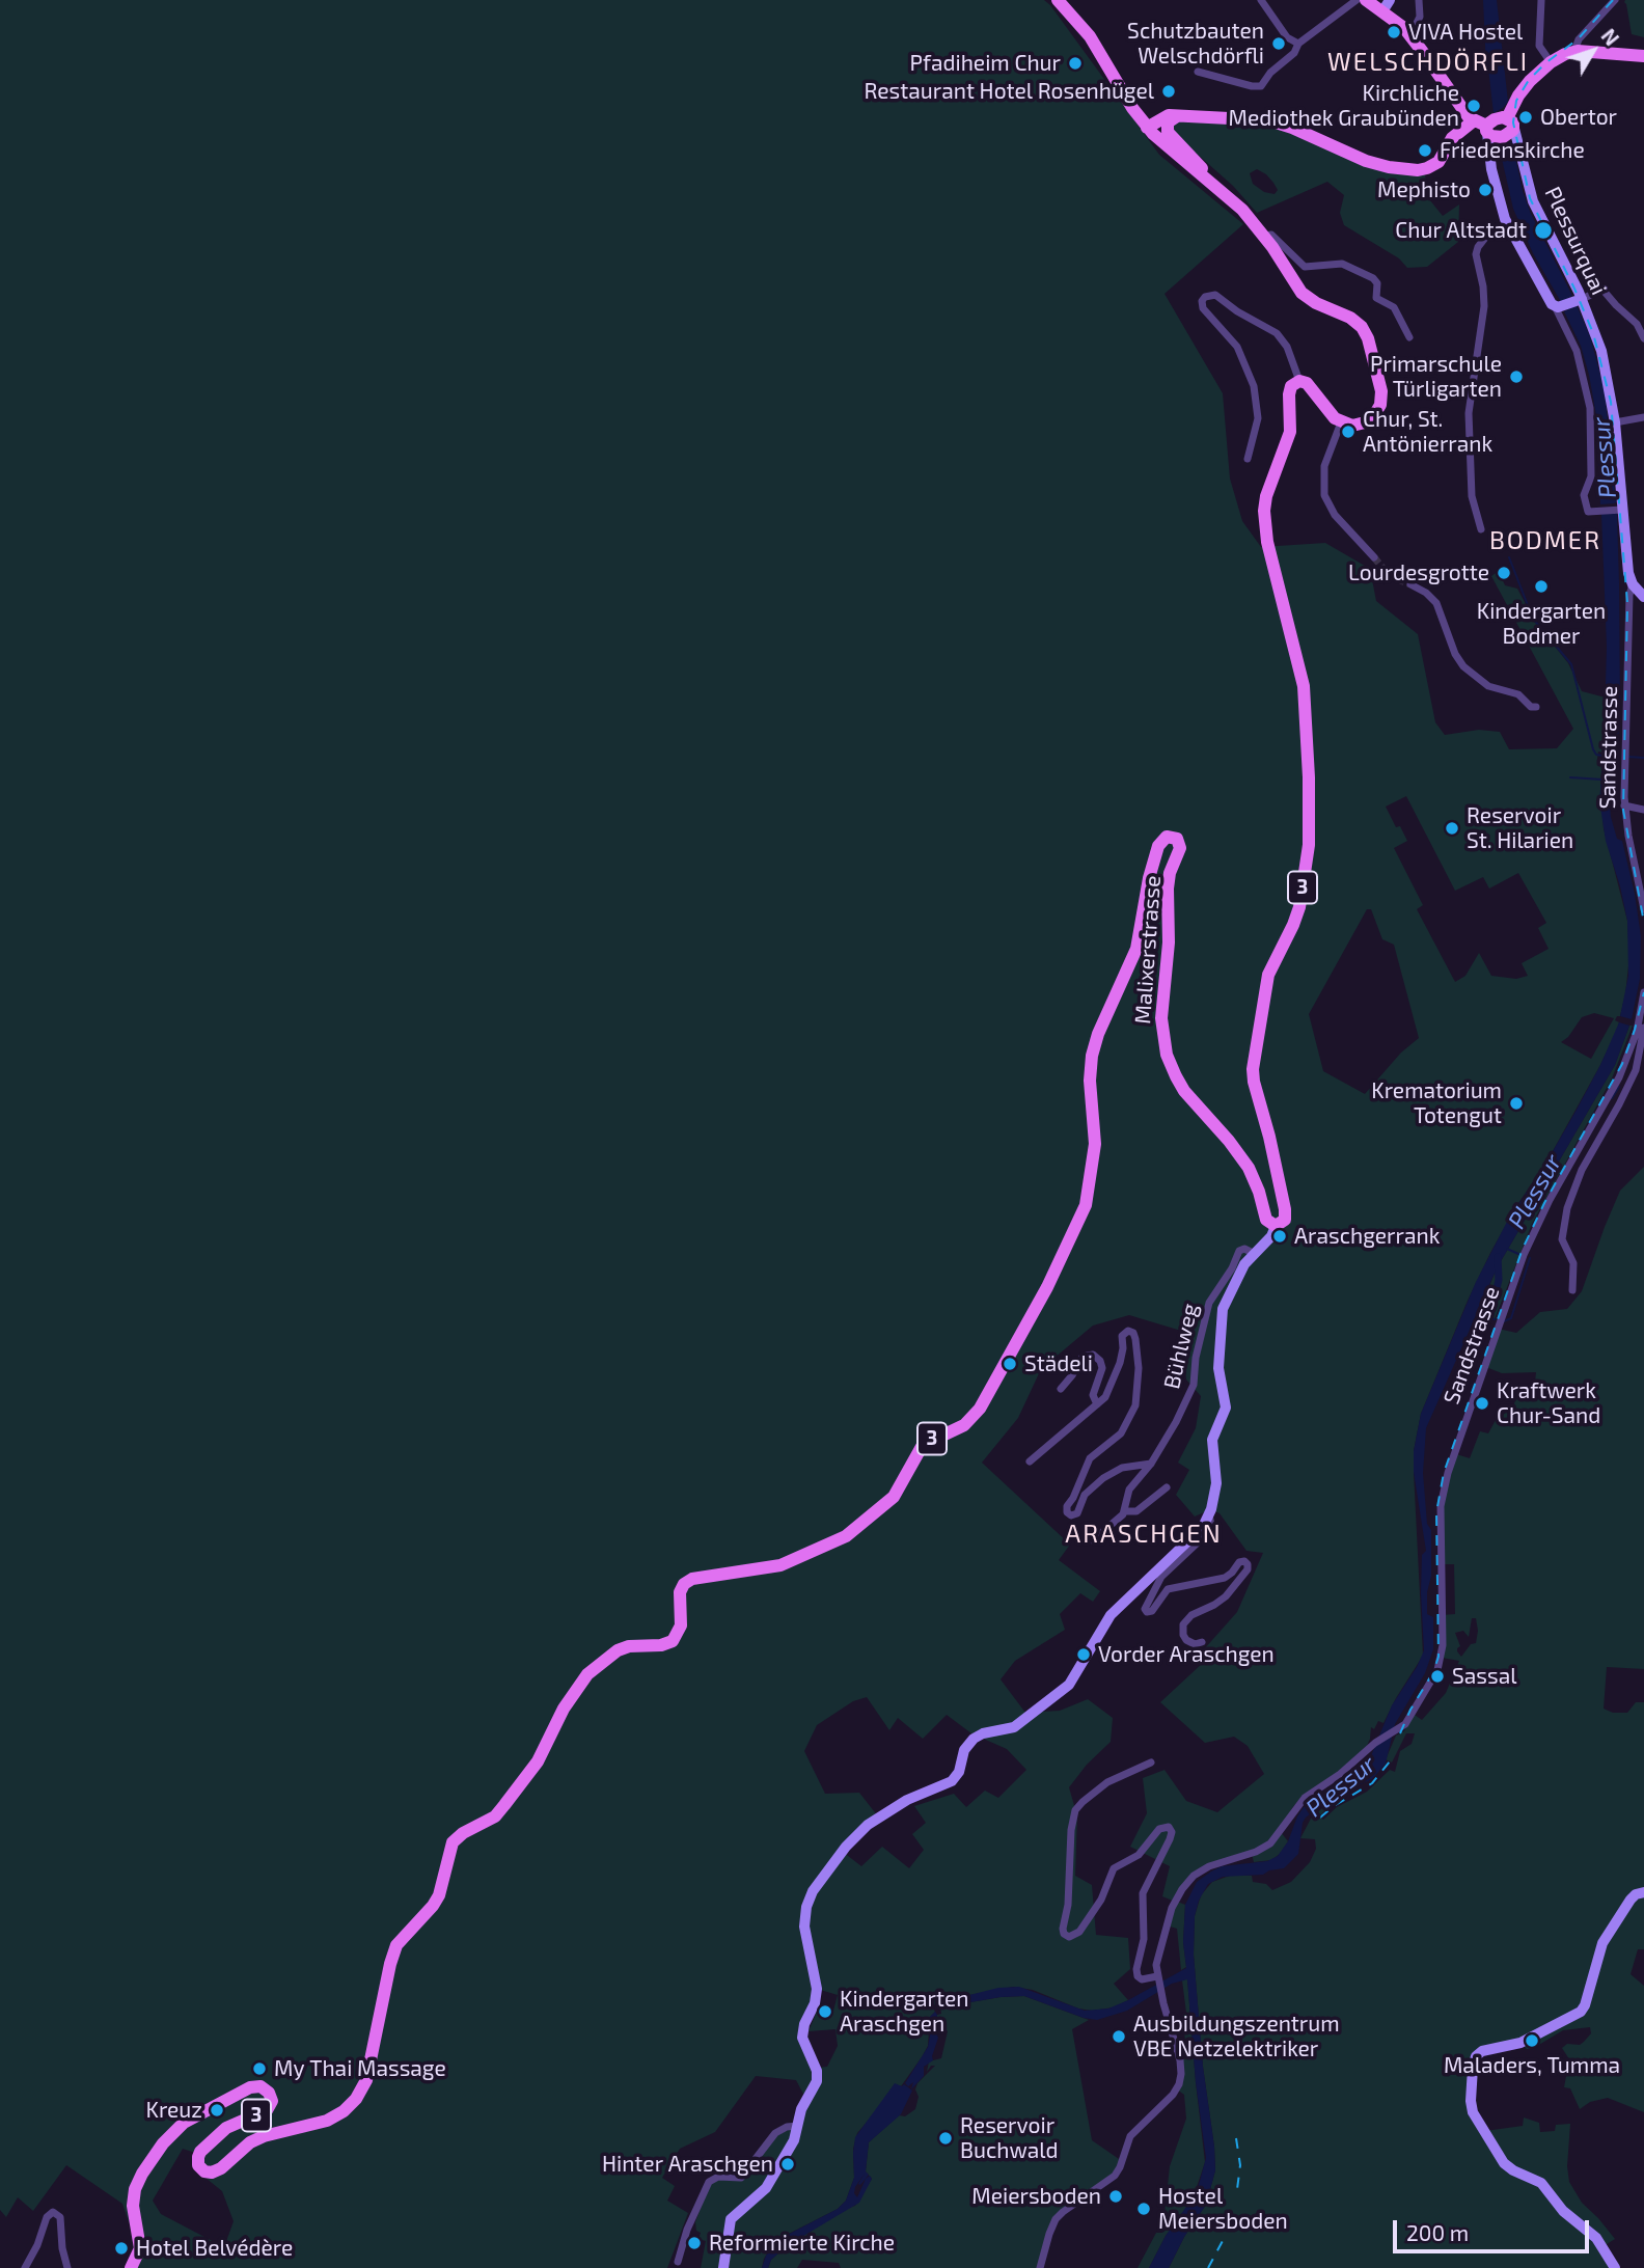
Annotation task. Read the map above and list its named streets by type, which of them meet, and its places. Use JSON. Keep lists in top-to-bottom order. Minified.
{"streets":{"main road":["3","Malixerstrasse"],"street":["Plessurquai","Sandstrasse","Bühlweg"]},"crossings":[["Plessurquai","Sandstrasse"],["3","Malixerstrasse"]],"districts":["WELSCHDÖRFLI","BODMER","ARASCHGEN"],"water":["Plessur"],"places":["VIVA Hostel","Schutzbauten Welschdörfli","Pfadiheim Chur","Restaurant Hotel Rosenhügel","Kirchliche Mediothek Graubünden","Obertor","Friedenskirche","Mephisto","Chur Altstadt","Primarschule Türligarten","Chur, St. Antönierrank","Lourdesgrotte","Kindergarten Bodmer","Reservoir St. Hilarien","Krematorium Totengut","Araschgerrank","Städeli","Kraftwerk Chur-Sand","Vorder Araschgen","Sassal","Kindergarten Araschgen","Ausbildungszentrum VBE Netzelektriker","Maladers, Tumma","My Thai Massage","Kreuz","Reservoir Buchwald","Hinter Araschgen","Meiersboden","Hostel Meiersboden","Reformierte Kirche","Hotel Belvédère"],"scale_bar":"200 m","north":"top right"}
